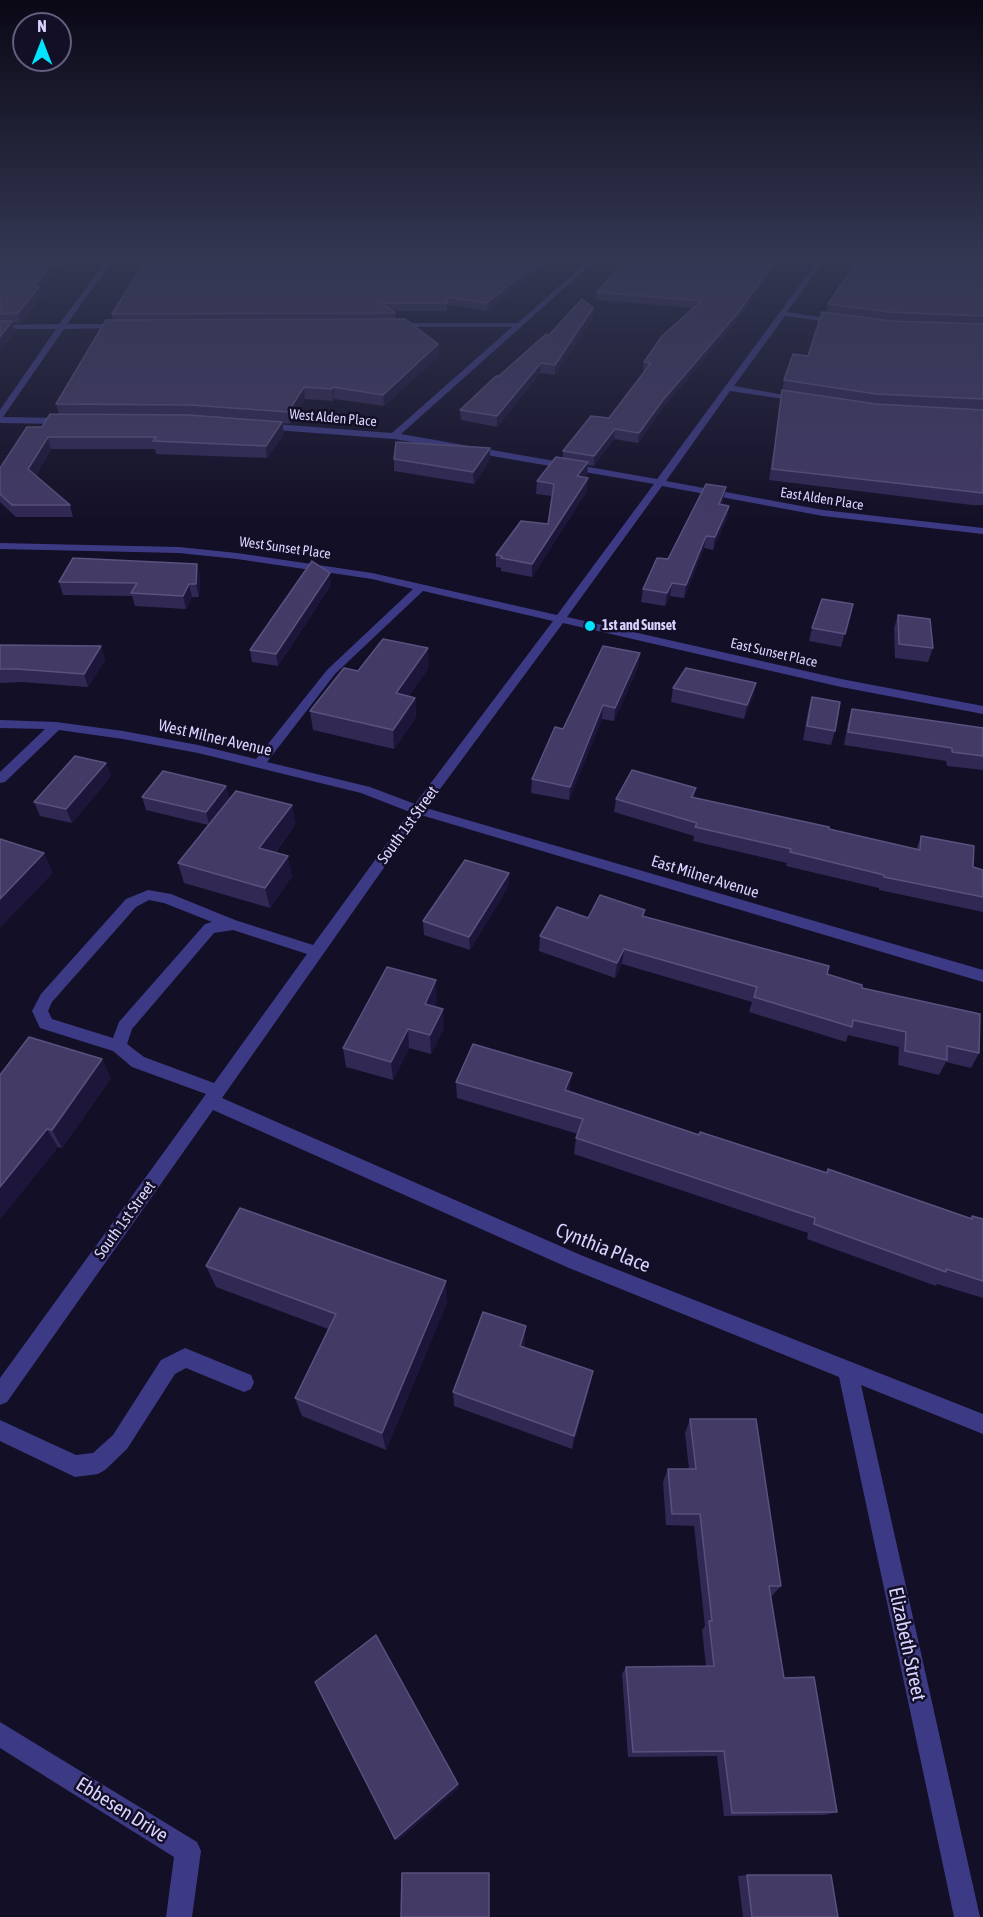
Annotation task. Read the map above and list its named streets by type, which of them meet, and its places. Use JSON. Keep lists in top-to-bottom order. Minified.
{"streets":{"street":["West Alden Place","East Alden Place","West Sunset Place","East Sunset Place","West Milner Avenue","South 1st Street","East Milner Avenue","Cynthia Place","Elizabeth Street","Ebbesen Drive"]},"crossings":[["West Alden Place","East Alden Place"],["West Alden Place","South 1st Street"],["East Alden Place","South 1st Street"],["West Sunset Place","East Sunset Place"],["West Sunset Place","South 1st Street"],["East Sunset Place","South 1st Street"],["West Milner Avenue","South 1st Street"],["West Milner Avenue","East Milner Avenue"],["South 1st Street","East Milner Avenue"],["South 1st Street","Cynthia Place"],["Cynthia Place","Elizabeth Street"]],"places":["1st and Sunset"],"north":"top"}
